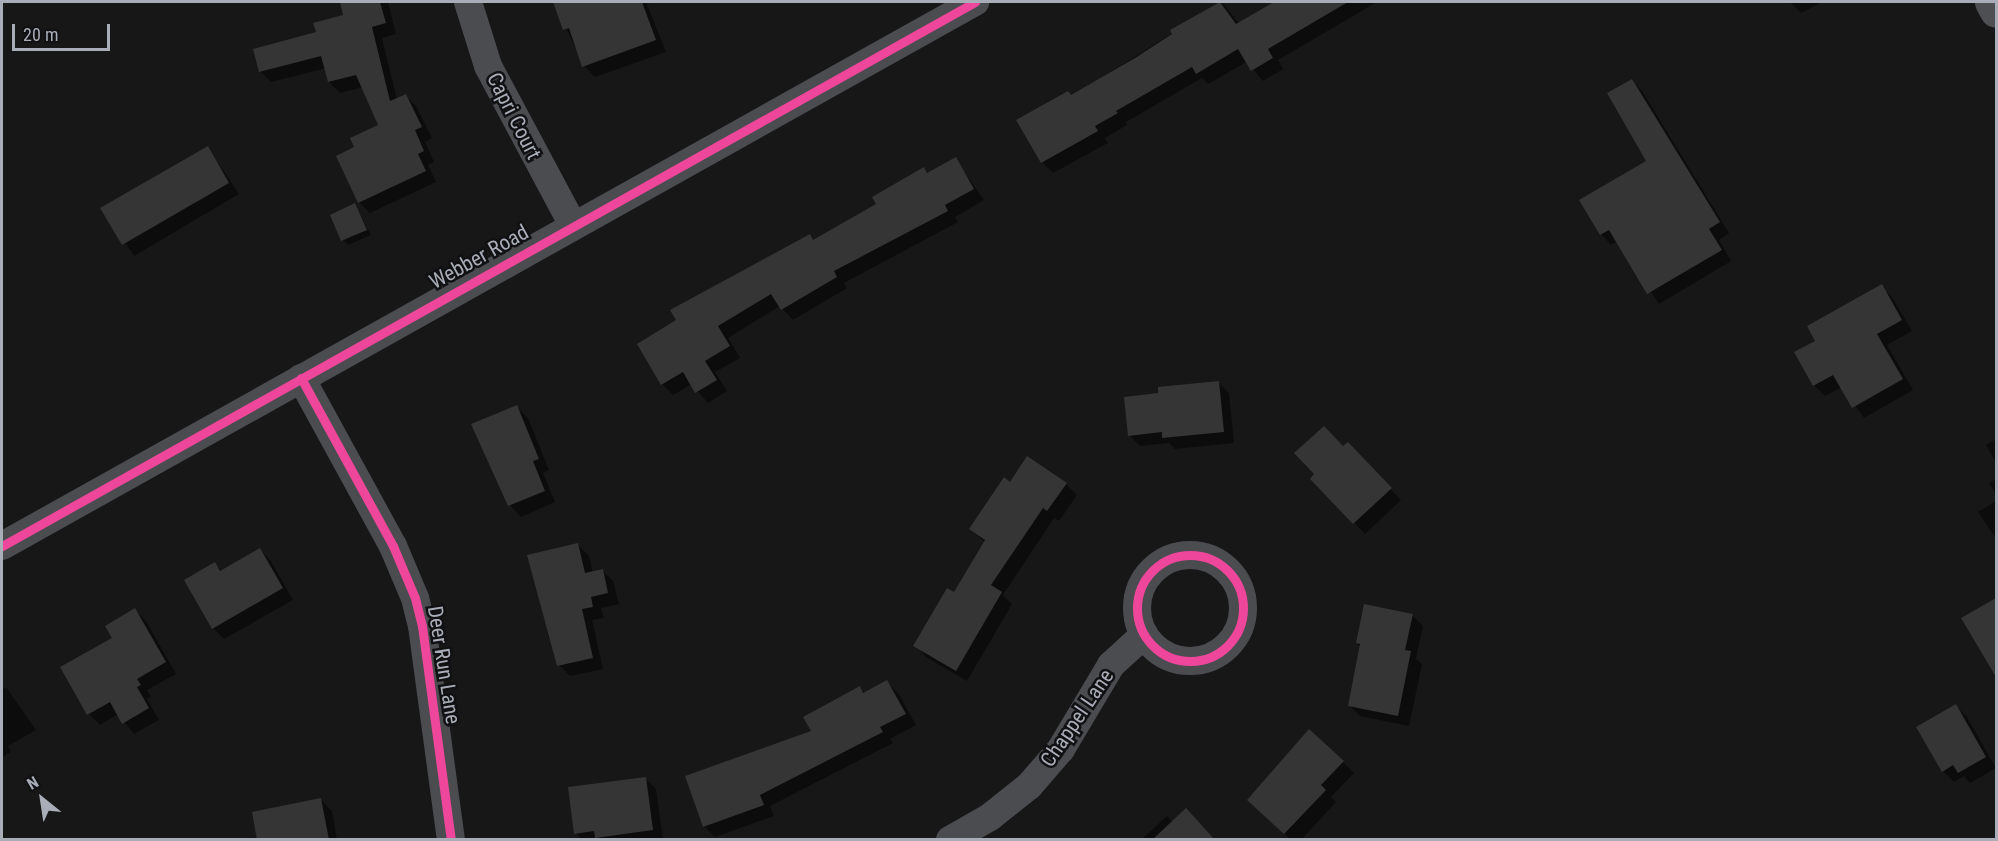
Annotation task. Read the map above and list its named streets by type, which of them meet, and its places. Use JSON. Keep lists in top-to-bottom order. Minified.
{"streets":{"street":["Capri Court","Webber Road","Deer Run Lane","Chappel Lane"]},"crossings":[["Capri Court","Webber Road"],["Webber Road","Deer Run Lane"]],"scale_bar":"20 m","north":"top left"}
